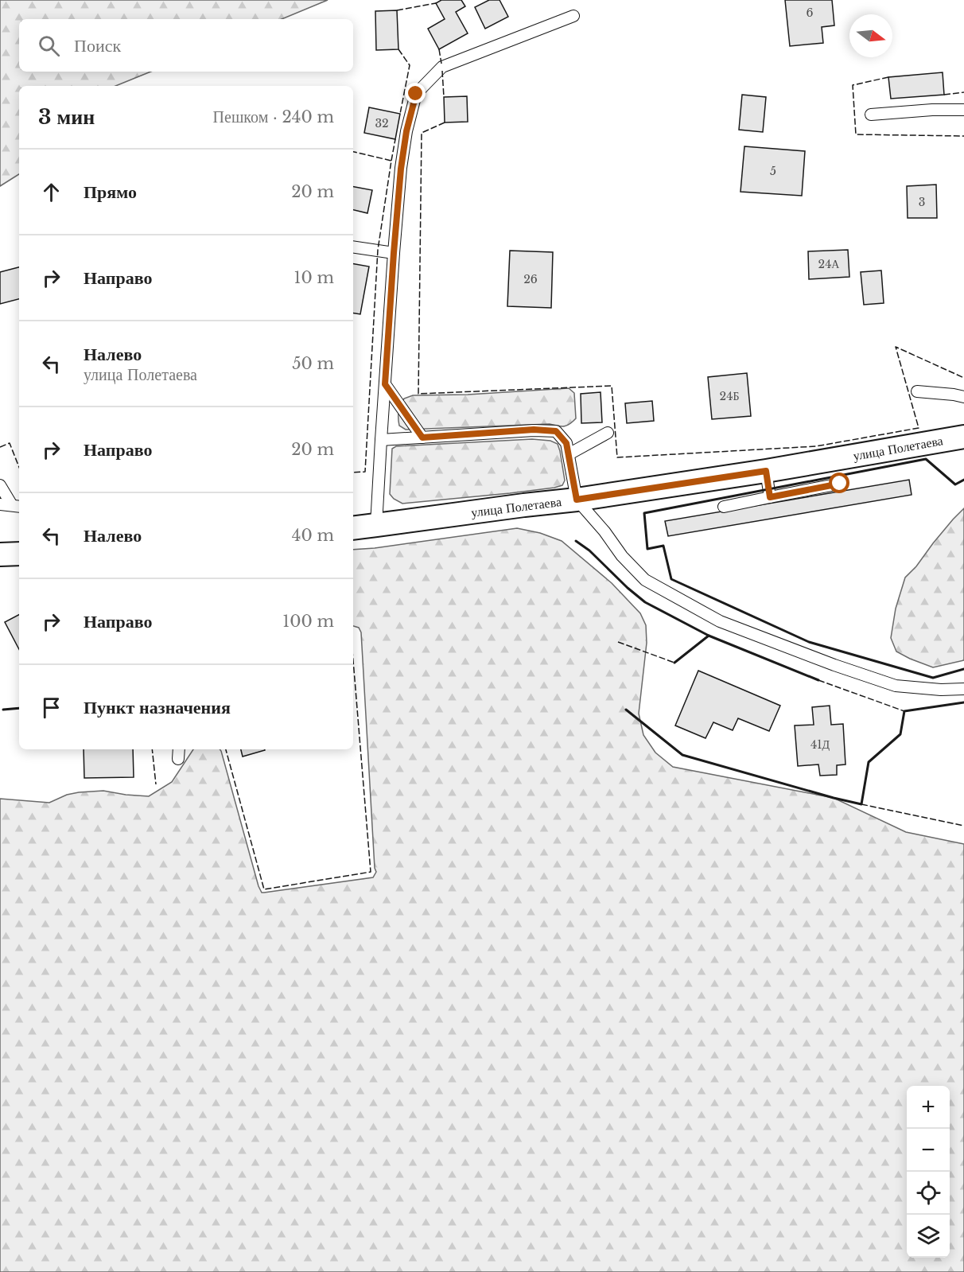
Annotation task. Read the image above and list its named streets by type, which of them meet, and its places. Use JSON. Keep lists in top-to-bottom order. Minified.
{"streets":{"street":["улица Полетаева"]},"house_numbers":["6","32","5","3","24А","26","24Б","41Д"],"north":"right","page":{"search":"Поиск","heading":["3 мин","Пешком · 240 m"],"list":[["Прямо","20 m"],["Направо","10 m"],["Налево","улица Полетаева","50 m"],["Направо","20 m"],["Налево","40 m"],["Направо","100 m"],"Пункт назначения"],"map_buttons":["+","−"]}}
